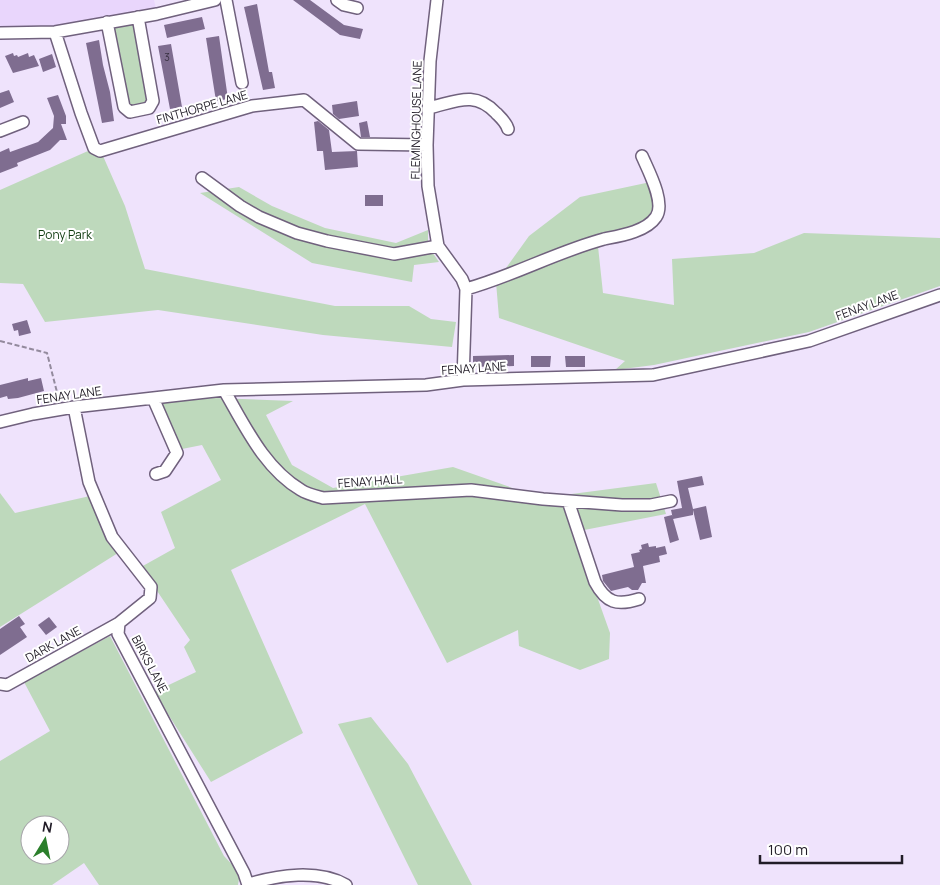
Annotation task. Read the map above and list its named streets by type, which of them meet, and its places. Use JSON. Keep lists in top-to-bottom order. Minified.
{"streets":{"street":["FINTHORPE LANE","FLEMINGHOUSE LANE","FENAY LANE","FENAY HALL","DARK LANE","BIRKS LANE"]},"crossings":[["FINTHORPE LANE","FLEMINGHOUSE LANE"],["FENAY LANE","FENAY HALL"],["DARK LANE","BIRKS LANE"]],"parks":["Pony Park"],"house_numbers":["3"],"scale_bar":"100 m","north":"top"}
